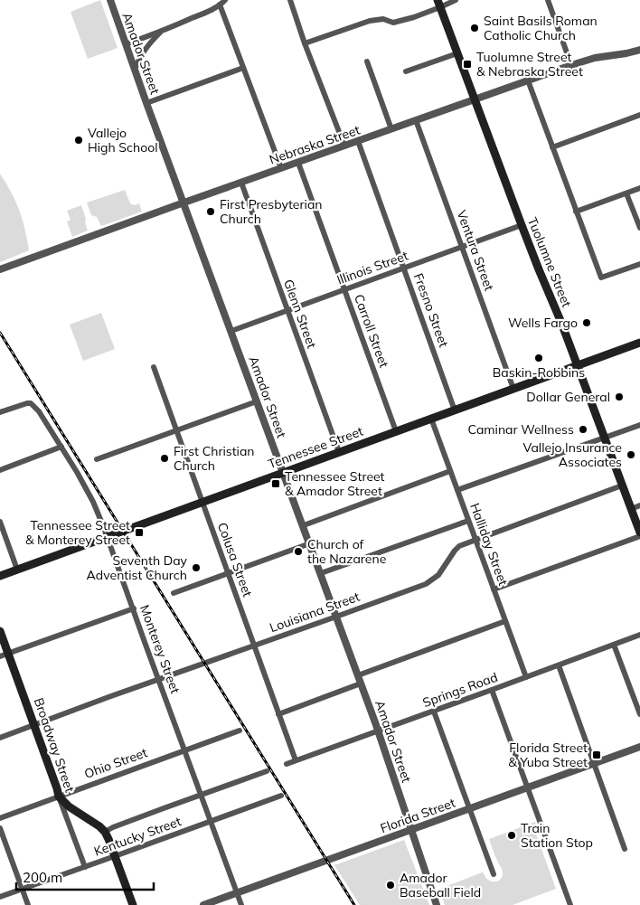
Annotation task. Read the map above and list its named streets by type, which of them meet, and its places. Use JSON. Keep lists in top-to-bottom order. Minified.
{"streets":{"main road":["Tuolumne Street","Tennessee Street","Broadway Street"],"street":["Amador Street","Nebraska Street","Ventura Street","Illinois Street","Fresno Street","Glenn Street","Carroll Street","Halliday Street","Colusa Street","Louisiana Street","Monterey Street","Springs Road","Ohio Street","Florida Street","Kentucky Street"]},"crossings":[["Amador Street","Nebraska Street"],["Amador Street","Illinois Street"],["Amador Street","Tennessee Street"],["Amador Street","Louisiana Street"],["Amador Street","Springs Road"],["Amador Street","Florida Street"],["Nebraska Street","Ventura Street"],["Nebraska Street","Tuolumne Street"],["Nebraska Street","Fresno Street"],["Nebraska Street","Glenn Street"],["Nebraska Street","Carroll Street"],["Ventura Street","Illinois Street"],["Ventura Street","Tennessee Street"],["Tuolumne Street","Illinois Street"],["Tuolumne Street","Tennessee Street"],["Tuolumne Street","Louisiana Street"],["Illinois Street","Fresno Street"],["Illinois Street","Glenn Street"],["Illinois Street","Carroll Street"],["Fresno Street","Tennessee Street"],["Glenn Street","Tennessee Street"],["Carroll Street","Tennessee Street"],["Tennessee Street","Halliday Street"],["Tennessee Street","Colusa Street"],["Tennessee Street","Monterey Street"],["Halliday Street","Louisiana Street"],["Halliday Street","Springs Road"],["Colusa Street","Louisiana Street"],["Colusa Street","Springs Road"],["Louisiana Street","Monterey Street"],["Louisiana Street","Broadway Street"],["Monterey Street","Ohio Street"],["Monterey Street","Florida Street"],["Monterey Street","Kentucky Street"],["Broadway Street","Ohio Street"],["Broadway Street","Kentucky Street"]],"places":{"other":["Saint Basils Roman Catholic Church","Vallejo High School","First Presbyterian Church","Wells Fargo","Baskin-Robbins","Dollar General","Caminar Wellness","Vallejo Insurance Associates","First Christian Church","Church of the Nazarene","Seventh Day Adventist Church","Train Station Stop","Amador Baseball Field"],"transit":["Tuolumne Street & Nebraska Street","Tennessee Street & Amador Street","Tennessee Street & Monterey Street","Florida Street & Yuba Street"]},"scale_bar":"200 m"}
